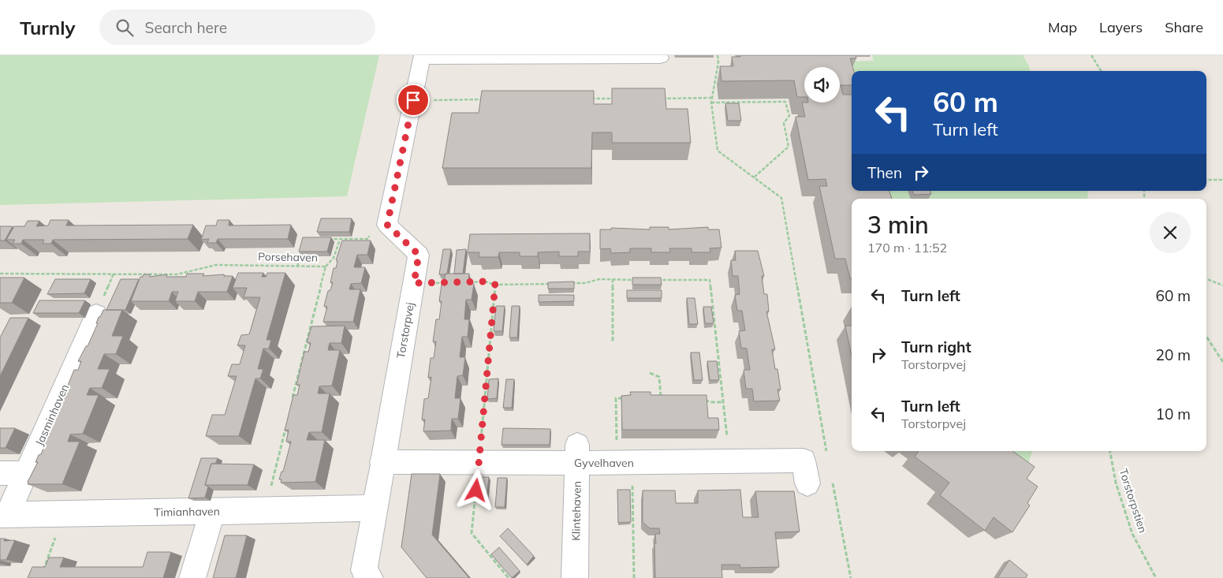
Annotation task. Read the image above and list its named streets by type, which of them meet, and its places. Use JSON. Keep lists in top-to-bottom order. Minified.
{"streets":{"street":["Torstorpvej","Jasminhaven","Gyvelhaven","Klintehaven","Timianhaven"],"path":["Porsehaven","Torstorpstien"]},"crossings":[["Torstorpvej","Gyvelhaven"],["Torstorpvej","Timianhaven"],["Jasminhaven","Timianhaven"],["Gyvelhaven","Klintehaven"]],"page":{"header":"Turnly","search":"Search here","nav":["Map","Layers","Share"],"turn":["60 m","Turn left"],"then":"Then","heading":["3 min","170 m · 11:52"],"list":[{"name":"Turn left","value":"60 m"},{"name":"Turn right","note":"Torstorpvej","value":"20 m"},{"name":"Turn left","note":"Torstorpvej","value":"10 m"}]}}
